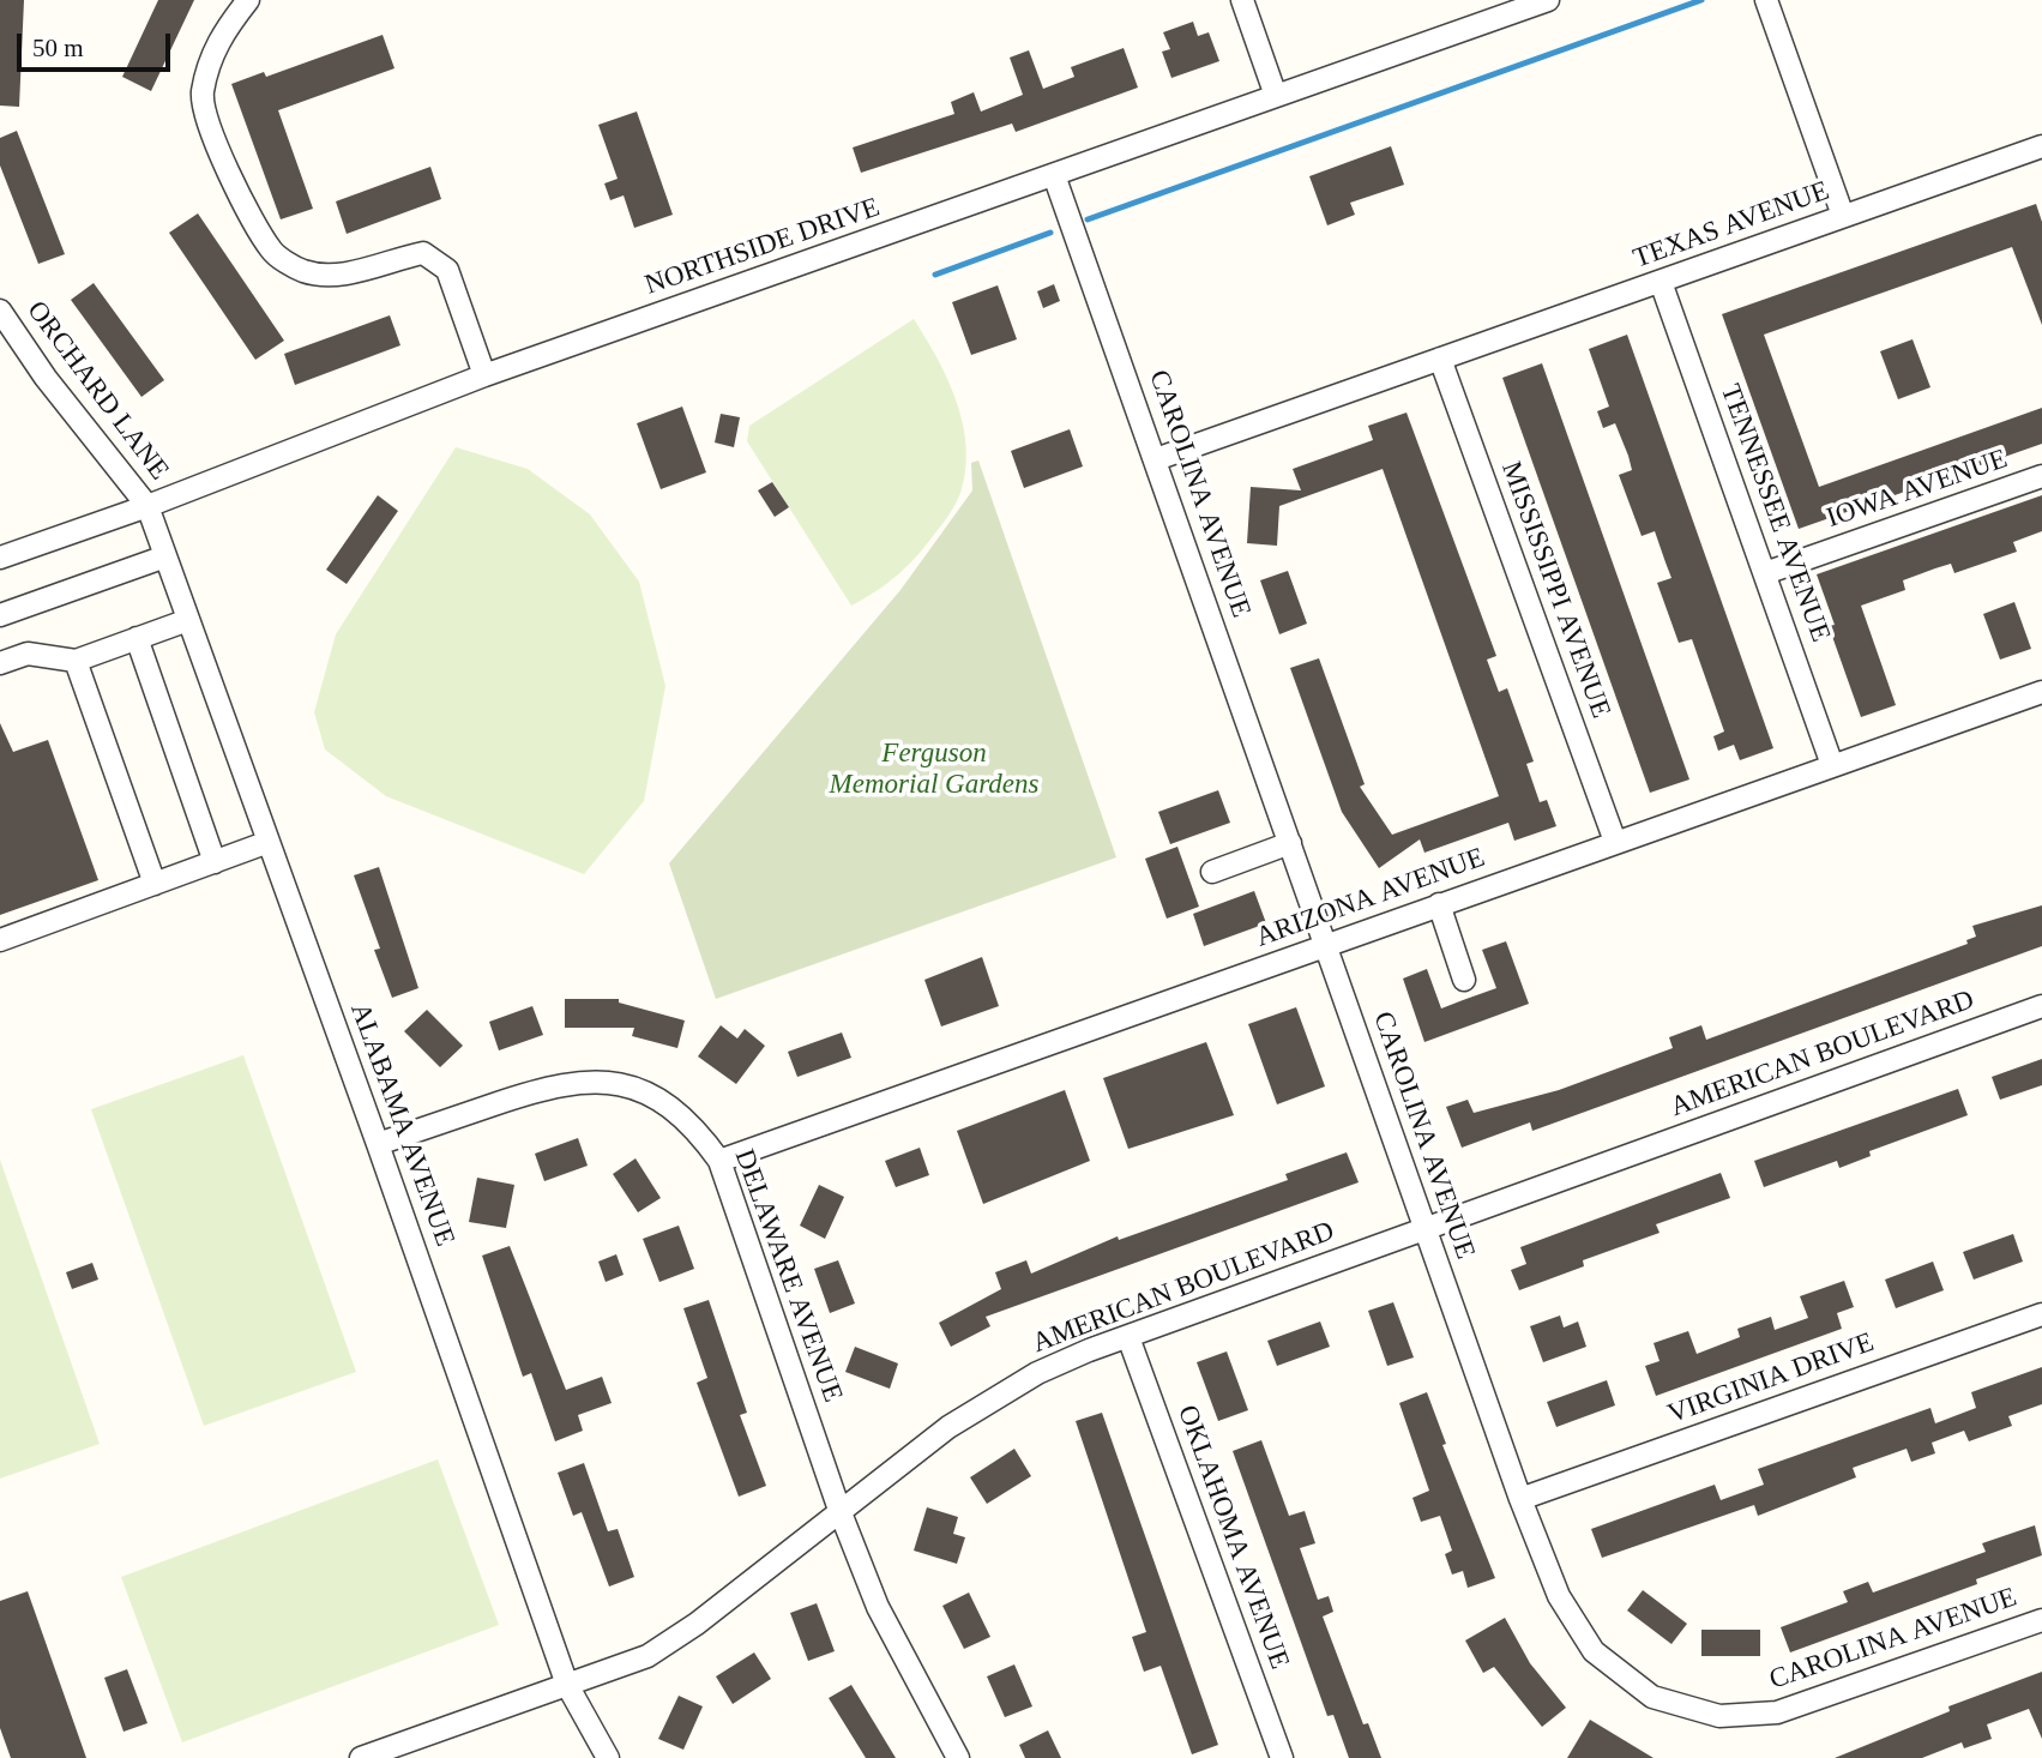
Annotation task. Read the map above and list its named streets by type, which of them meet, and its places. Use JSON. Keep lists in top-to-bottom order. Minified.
{"streets":{"street":["TEXAS AVENUE","NORTHSIDE DRIVE","ORCHARD LANE","IOWA AVENUE","CAROLINA AVENUE","TENNESSEE AVENUE","MISSISSIPPI AVENUE","ARIZONA AVENUE","AMERICAN BOULEVARD","ALABAMA AVENUE","DELAWARE AVENUE","VIRGINIA DRIVE","OKLAHOMA AVENUE"]},"crossings":[["TEXAS AVENUE","CAROLINA AVENUE"],["TEXAS AVENUE","TENNESSEE AVENUE"],["TEXAS AVENUE","MISSISSIPPI AVENUE"],["NORTHSIDE DRIVE","ORCHARD LANE"],["NORTHSIDE DRIVE","CAROLINA AVENUE"],["NORTHSIDE DRIVE","ALABAMA AVENUE"],["ORCHARD LANE","ALABAMA AVENUE"],["IOWA AVENUE","TENNESSEE AVENUE"],["CAROLINA AVENUE","ARIZONA AVENUE"],["CAROLINA AVENUE","AMERICAN BOULEVARD"],["CAROLINA AVENUE","VIRGINIA DRIVE"],["TENNESSEE AVENUE","ARIZONA AVENUE"],["MISSISSIPPI AVENUE","ARIZONA AVENUE"],["ARIZONA AVENUE","DELAWARE AVENUE"],["AMERICAN BOULEVARD","ALABAMA AVENUE"],["AMERICAN BOULEVARD","DELAWARE AVENUE"],["AMERICAN BOULEVARD","OKLAHOMA AVENUE"],["ALABAMA AVENUE","DELAWARE AVENUE"]],"parks":["Ferguson Memorial Gardens"],"scale_bar":"50 m"}
